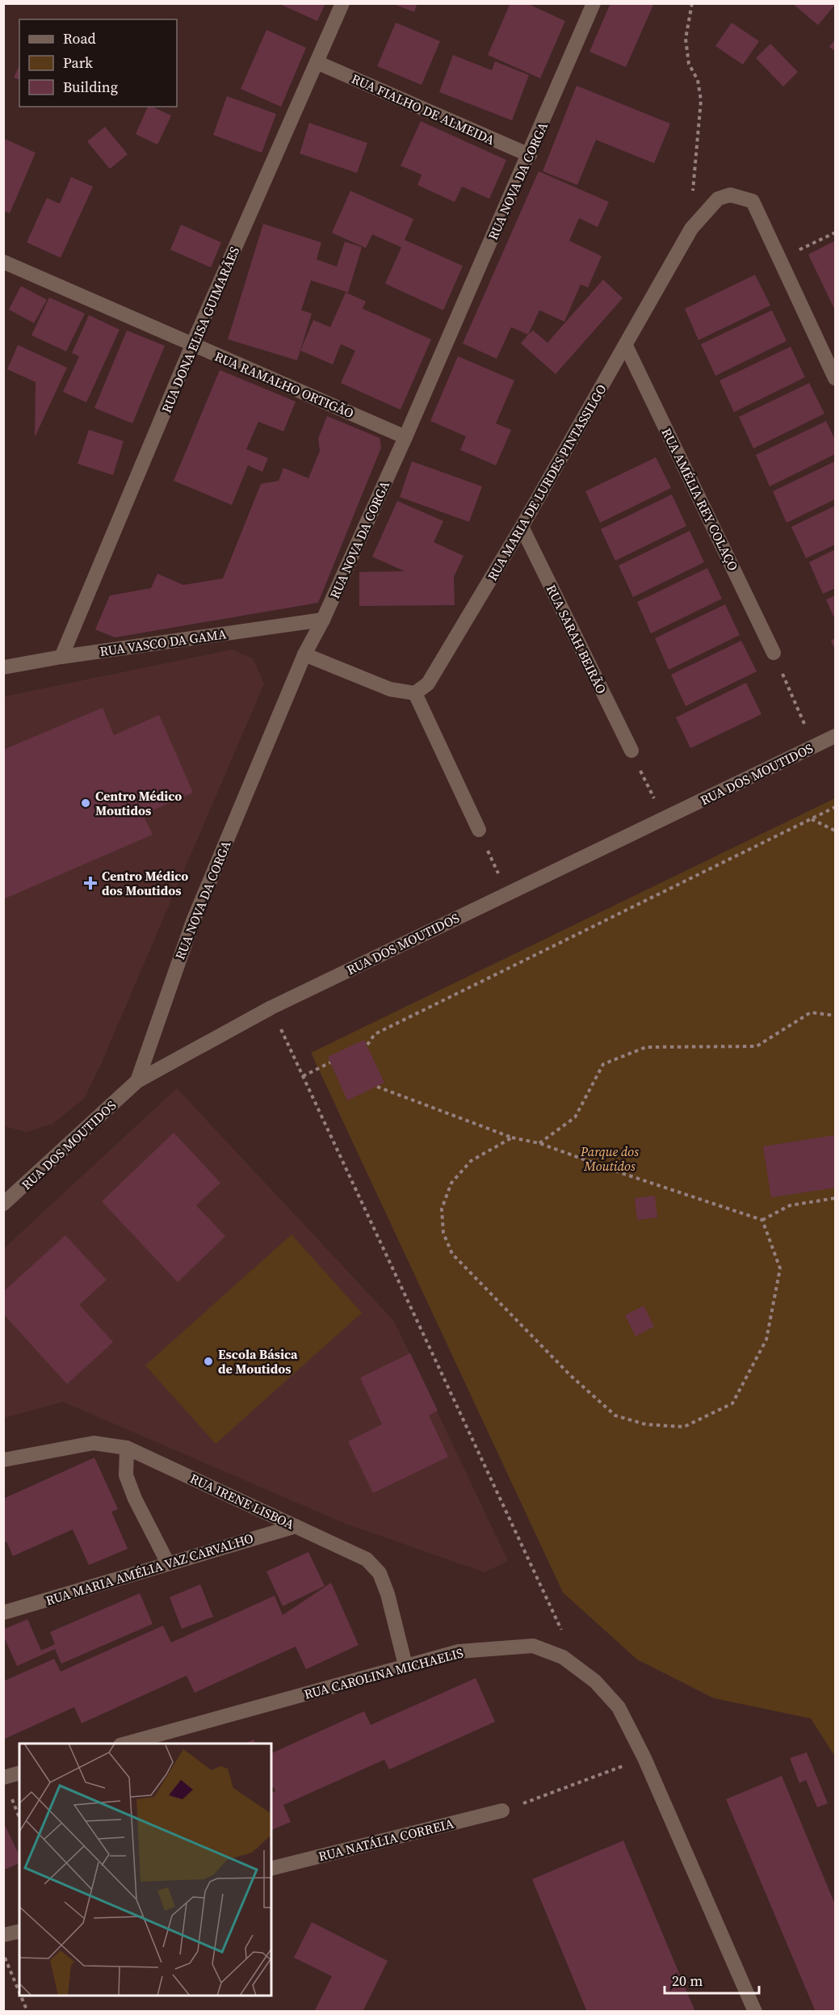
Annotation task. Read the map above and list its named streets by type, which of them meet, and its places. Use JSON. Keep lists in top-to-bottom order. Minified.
{"streets":{"street":["RUA FIALHO DE ALMEIDA","RUA NOVA DA CORGA","RUA DONA ELISA GUIMARÃES","RUA RAMALHO ORTIGÃO","RUA MARIA DE LURDES PINTASSILGO","RUA AMÉLIA REY COLAÇO","RUA SARAH BEIRÃO","RUA VASCO DA GAMA","RUA DOS MOUTIDOS","RUA IRENE LISBOA","RUA MARIA AMÉLIA VAZ CARVALHO","RUA CAROLINA MICHAELIS","RUA NATÁLIA CORREIA"]},"crossings":[["RUA FIALHO DE ALMEIDA","RUA NOVA DA CORGA"],["RUA FIALHO DE ALMEIDA","RUA DONA ELISA GUIMARÃES"],["RUA NOVA DA CORGA","RUA RAMALHO ORTIGÃO"],["RUA NOVA DA CORGA","RUA VASCO DA GAMA"],["RUA NOVA DA CORGA","RUA DOS MOUTIDOS"],["RUA DONA ELISA GUIMARÃES","RUA RAMALHO ORTIGÃO"],["RUA DONA ELISA GUIMARÃES","RUA VASCO DA GAMA"],["RUA MARIA DE LURDES PINTASSILGO","RUA AMÉLIA REY COLAÇO"],["RUA MARIA DE LURDES PINTASSILGO","RUA SARAH BEIRÃO"],["RUA IRENE LISBOA","RUA MARIA AMÉLIA VAZ CARVALHO"],["RUA IRENE LISBOA","RUA CAROLINA MICHAELIS"]],"parks":["Parque dos Moutidos"],"places":{"other":["Centro Médico Moutidos","Escola Básica de Moutidos"],"health":["Centro Médico dos Moutidos"]},"legend":["Road","Park","Building"],"scale_bar":"20 m"}
